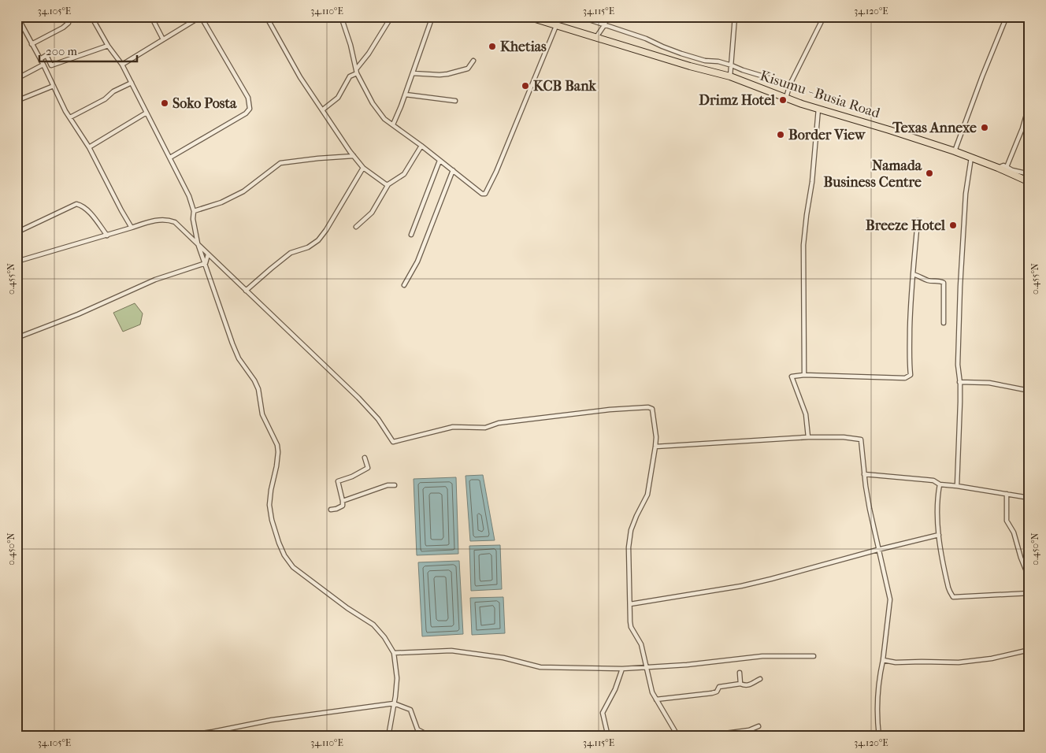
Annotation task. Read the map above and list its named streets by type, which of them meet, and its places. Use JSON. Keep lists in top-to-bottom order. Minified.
{"streets":{"highway":["Kisumu - Busia Road"]},"places":["Khetias","KCB Bank","Drimz Hotel","Soko Posta","Texas Annexe","Border View","Namada Business Centre","Breeze Hotel"],"scale_bar":"200 m","coordinates":["34.105°E","34.110°E","34.115°E","34.120°E","0.455°N","0.450°N"]}
